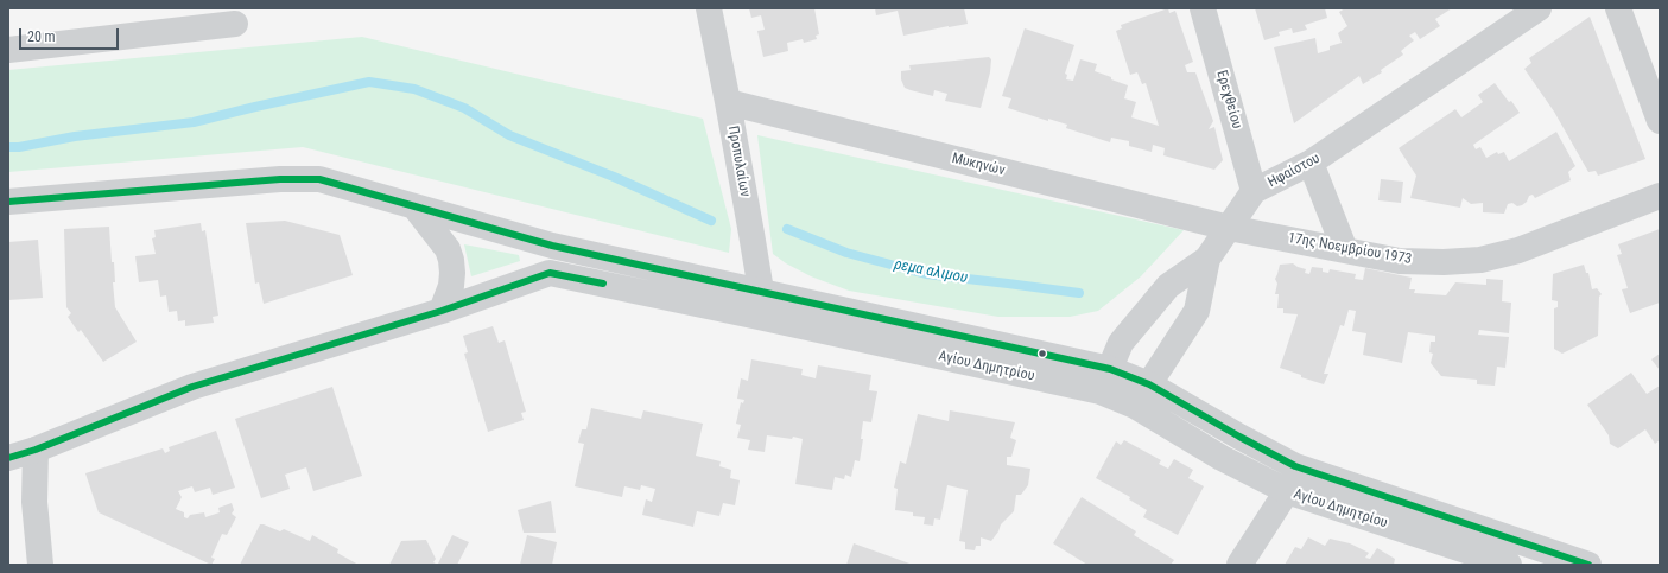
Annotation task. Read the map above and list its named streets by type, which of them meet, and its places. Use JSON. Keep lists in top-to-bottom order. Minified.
{"streets":{"street":["Ερεχθείου","Προπυλαίων","Μυκηνών","Ηφαίστου","17ης Νοεμβρίου 1973","Αγίου Δημητρίου"]},"crossings":[["Ερεχθείου","Ηφαίστου"],["Προπυλαίων","Μυκηνών"],["Προπυλαίων","Αγίου Δημητρίου"],["Μυκηνών","Ηφαίστου"],["Μυκηνών","17ης Νοεμβρίου 1973"],["Ηφαίστου","17ης Νοεμβρίου 1973"],["Ηφαίστου","Αγίου Δημητρίου"]],"water":["ρεμα αλιμου"],"scale_bar":"20 m"}
